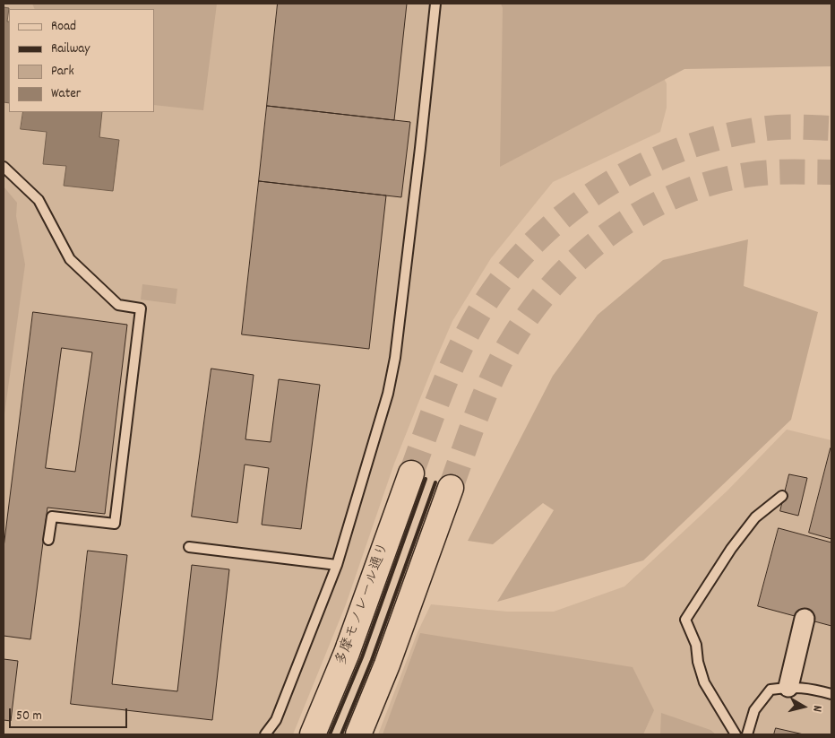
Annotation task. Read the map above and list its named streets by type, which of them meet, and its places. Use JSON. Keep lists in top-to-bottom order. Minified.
{"streets":{"main road":["多摩モノレール通り"]},"legend":["Road","Railway","Park","Water"],"scale_bar":"50 m","north":"right"}
